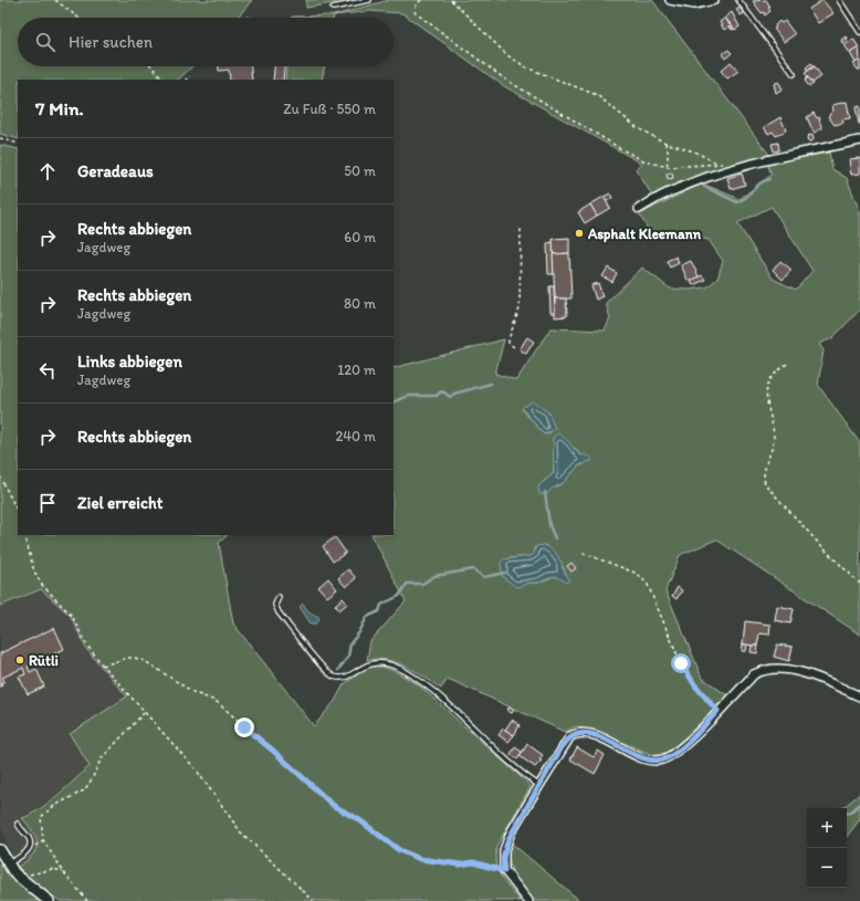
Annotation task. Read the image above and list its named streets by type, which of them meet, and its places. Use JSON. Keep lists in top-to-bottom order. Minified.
{"places":["Asphalt Kleemann","Rütli"],"page":{"search":"Hier suchen","heading":["7 Min.","Zu Fuß · 550 m"],"list":[["Geradeaus","50 m"],["Rechts abbiegen","Jagdweg","60 m"],["Rechts abbiegen","Jagdweg","80 m"],["Links abbiegen","Jagdweg","120 m"],["Rechts abbiegen","240 m"],"Ziel erreicht"],"map_buttons":["+","−"]}}
